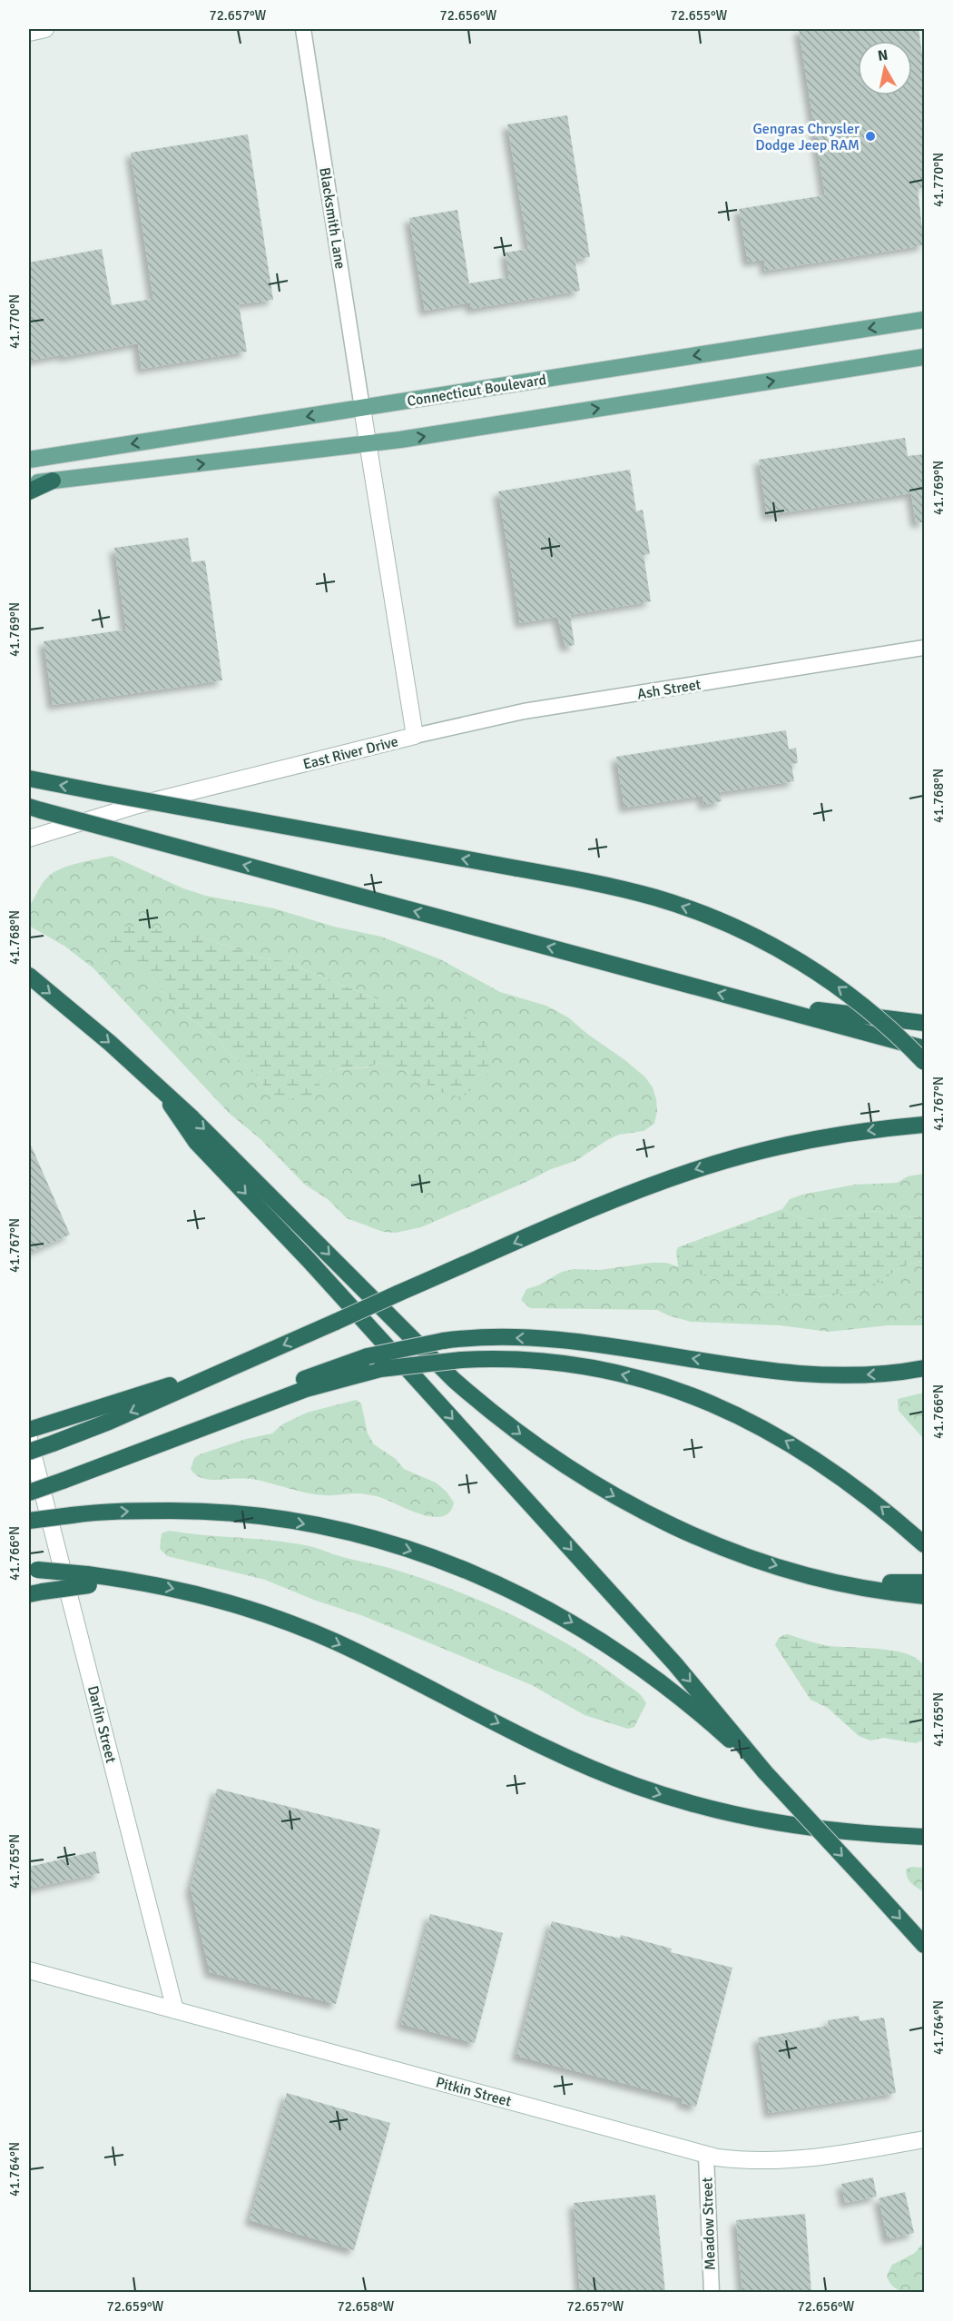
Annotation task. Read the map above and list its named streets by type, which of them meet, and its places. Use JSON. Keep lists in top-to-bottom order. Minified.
{"streets":{"main road":["Connecticut Boulevard","East River Drive","Darlin Street","Pitkin Street"],"street":["Blacksmith Lane","Ash Street","Meadow Street"]},"crossings":[["Blacksmith Lane","Connecticut Boulevard"],["Blacksmith Lane","East River Drive"],["Connecticut Boulevard","East River Drive"],["Ash Street","East River Drive"],["Darlin Street","Pitkin Street"],["Pitkin Street","Meadow Street"]],"places":["Gengras Chrysler Dodge Jeep RAM"],"north":"top","coordinates":["72.657°W","72.656°W","72.655°W","41.770°N","41.769°N","41.768°N","41.767°N","41.766°N","41.765°N","41.764°N","72.659°W","72.658°W"]}
